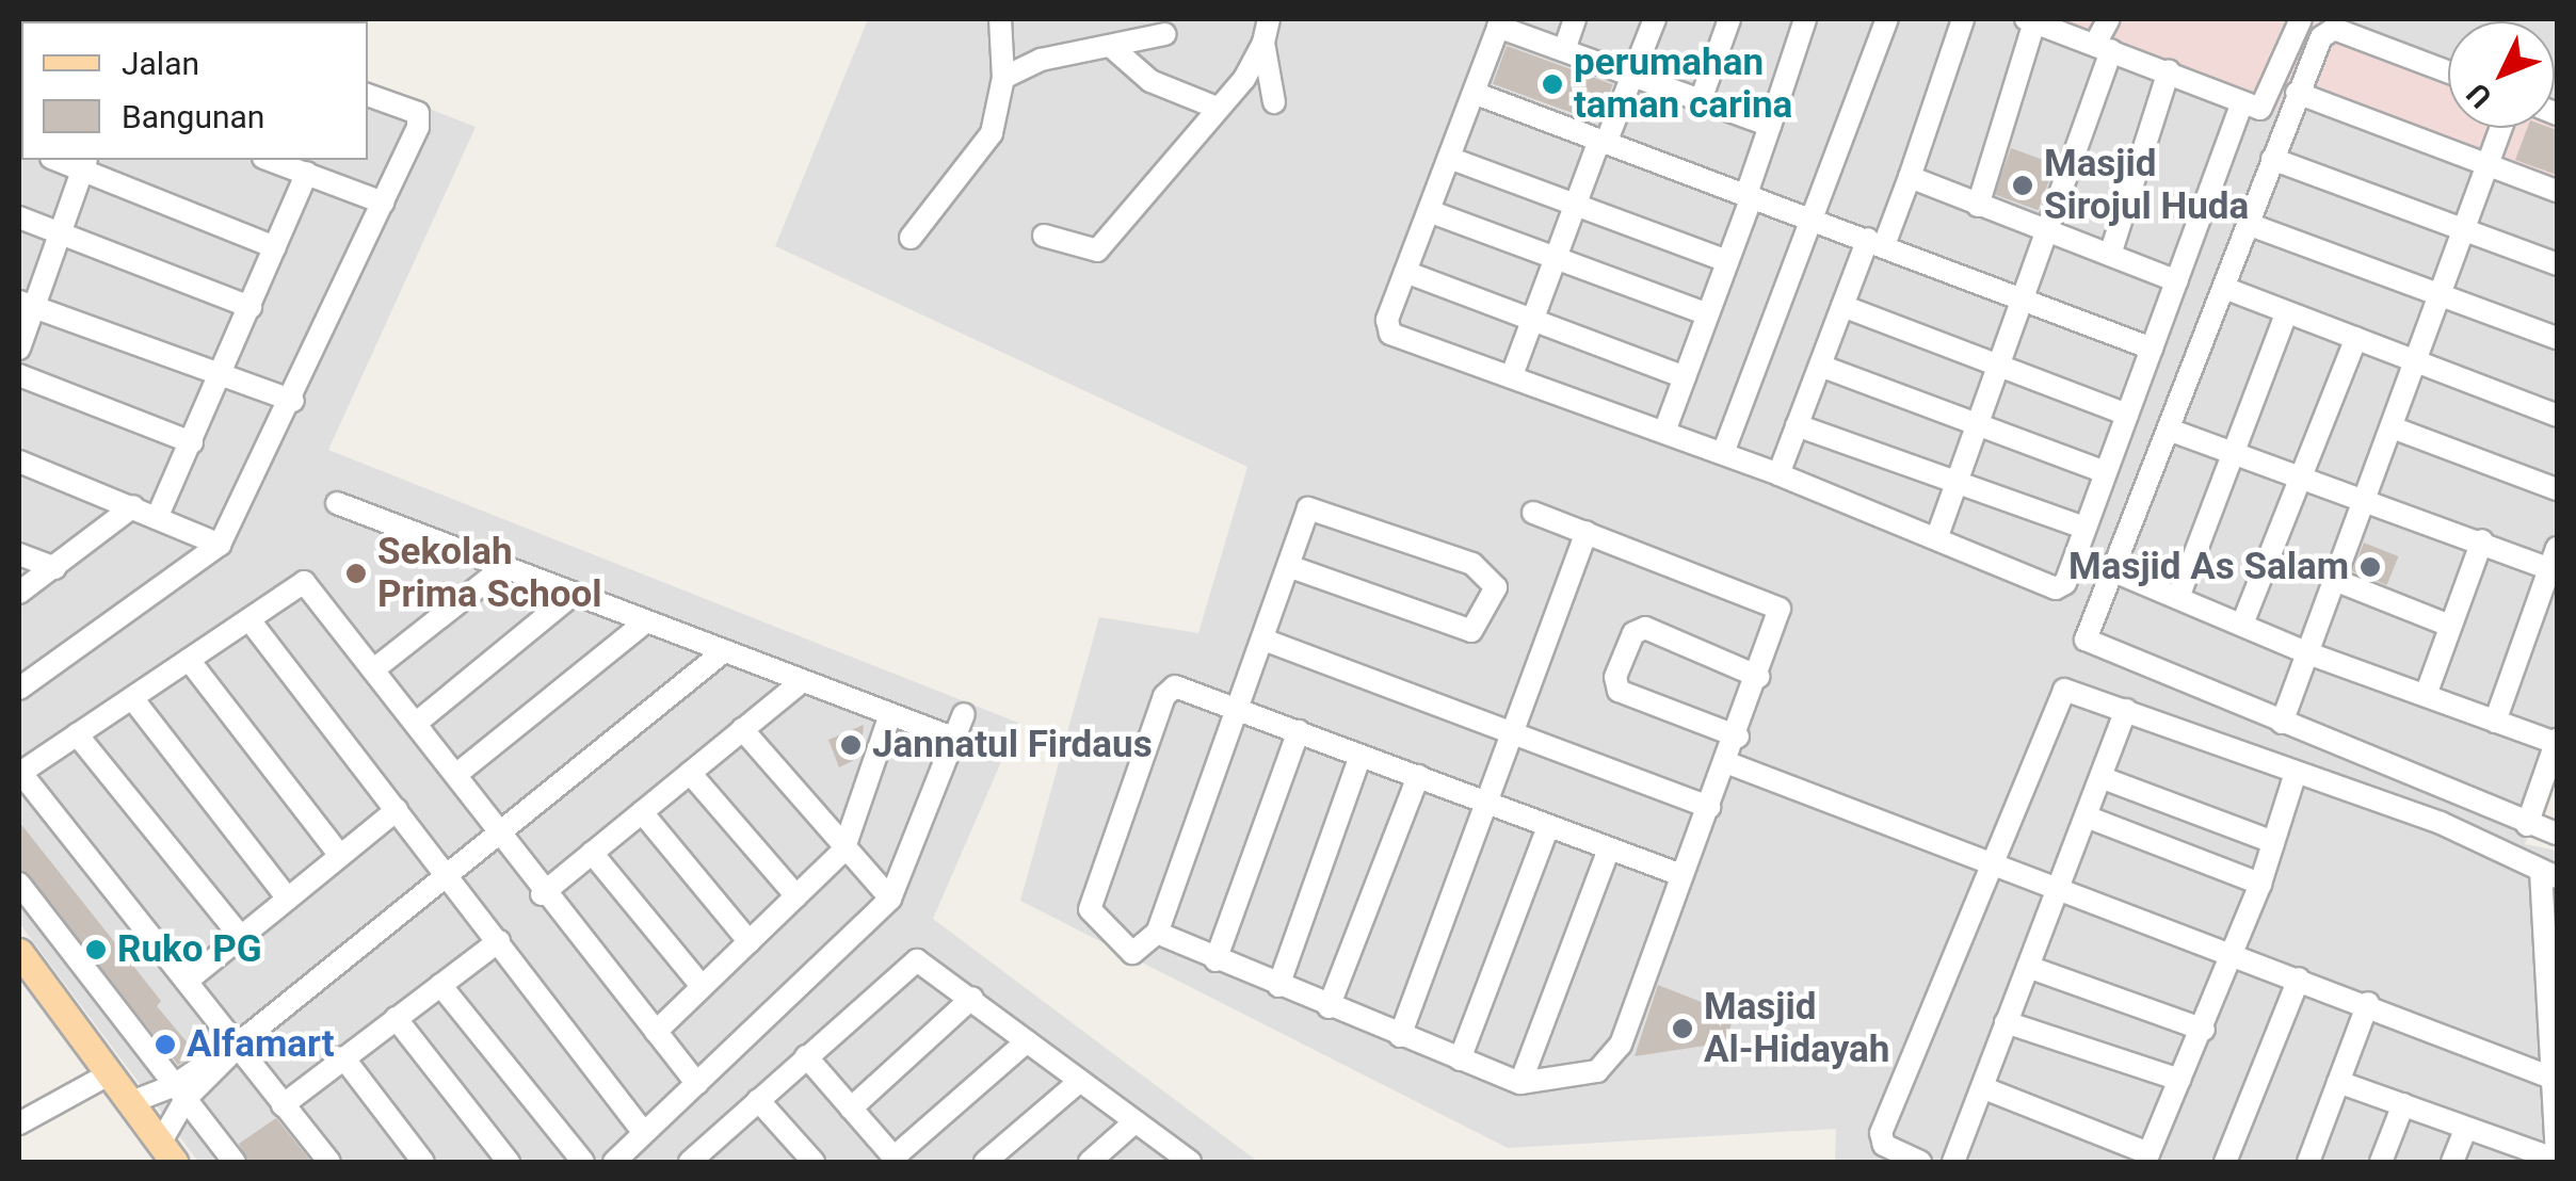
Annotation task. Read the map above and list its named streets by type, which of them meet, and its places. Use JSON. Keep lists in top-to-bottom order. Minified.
{"places":["perumahan taman carina","Masjid Sirojul Huda","Masjid As Salam","Sekolah Prima School","Jannatul Firdaus","Ruko PG","Masjid Al-Hidayah","Alfamart"],"legend":["Jalan","Bangunan"],"north":"bottom left"}
